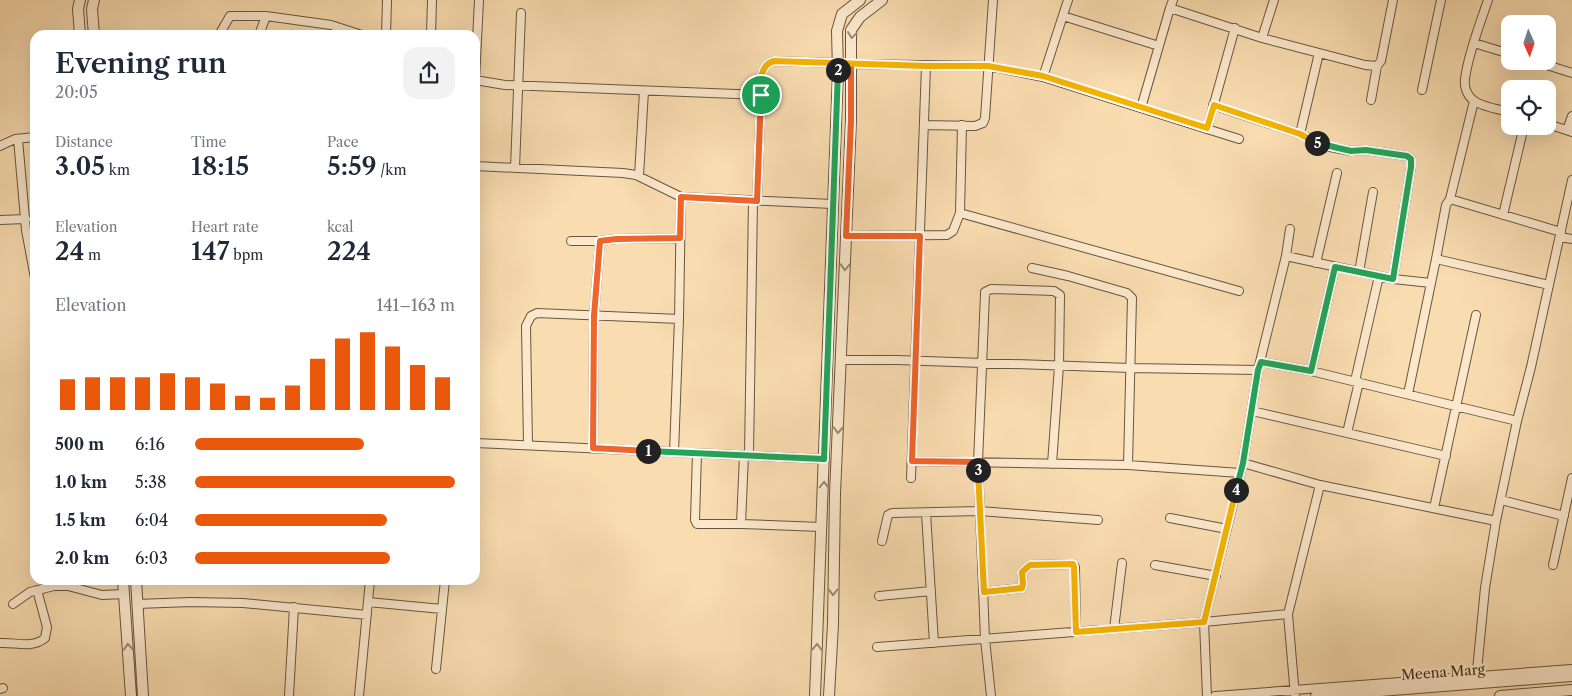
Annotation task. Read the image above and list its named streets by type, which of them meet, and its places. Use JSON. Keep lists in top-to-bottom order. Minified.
{"streets":{"street":["Meena Marg"]},"north":"bottom","page":{"heading":["Evening run","20:05"],"pins":["2","5","1","3","4"],"stats":[["Distance","3.05 km"],["Time","18:15"],["Pace","5:59 /km"],["Elevation","24 m"],["Heart rate","147 bpm"],["kcal","224"]],"chart":["Elevation","141–163 m"],"list":[{"name":"500 m","note":"6:16"},{"name":"1.0 km","note":"5:38"},{"name":"1.5 km","note":"6:04"},{"name":"2.0 km","note":"6:03"}]}}
